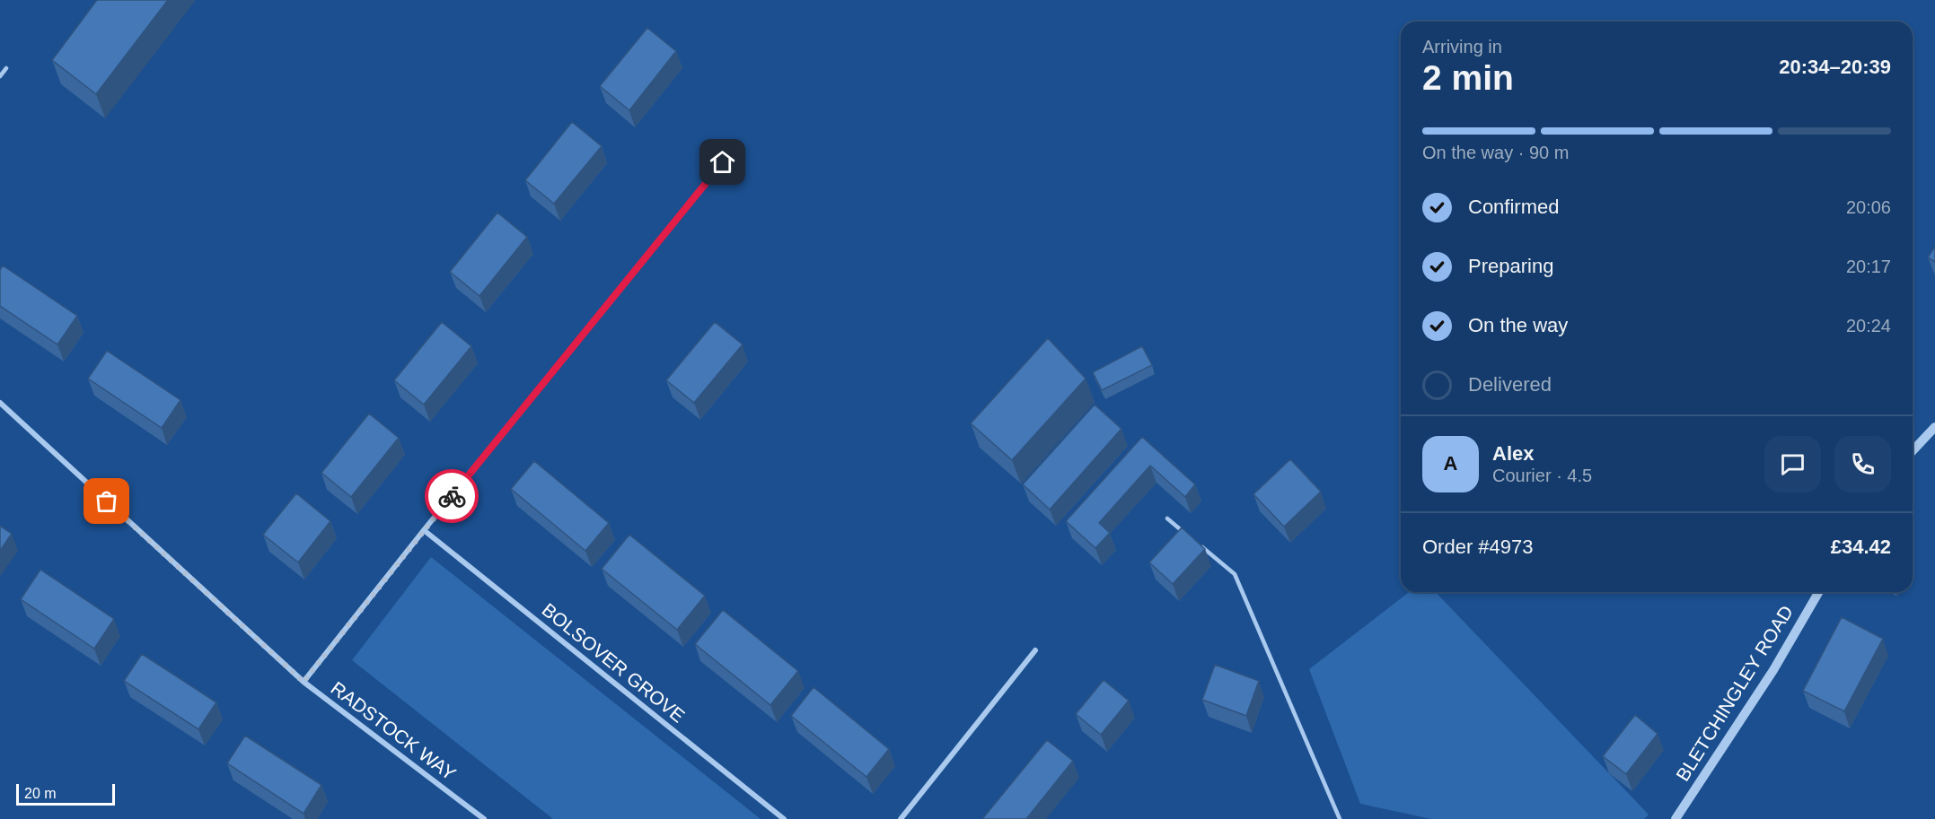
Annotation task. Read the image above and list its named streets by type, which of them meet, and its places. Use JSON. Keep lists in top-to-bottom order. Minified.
{"streets":{"street":["BOLSOVER GROVE","BLETCHINGLEY ROAD","RADSTOCK WAY"]},"scale_bar":"20 m","page":{"heading":["2 min","Arriving in","20:34–20:39"],"panel":["Alex","Courier · 4.5","Order #4973","£34.42"],"bar":"On the way · 90 m","list":[["Confirmed","20:06"],["Preparing","20:17"],["On the way","20:24"],"Delivered"],"round":"A","scale":"20 m"}}
